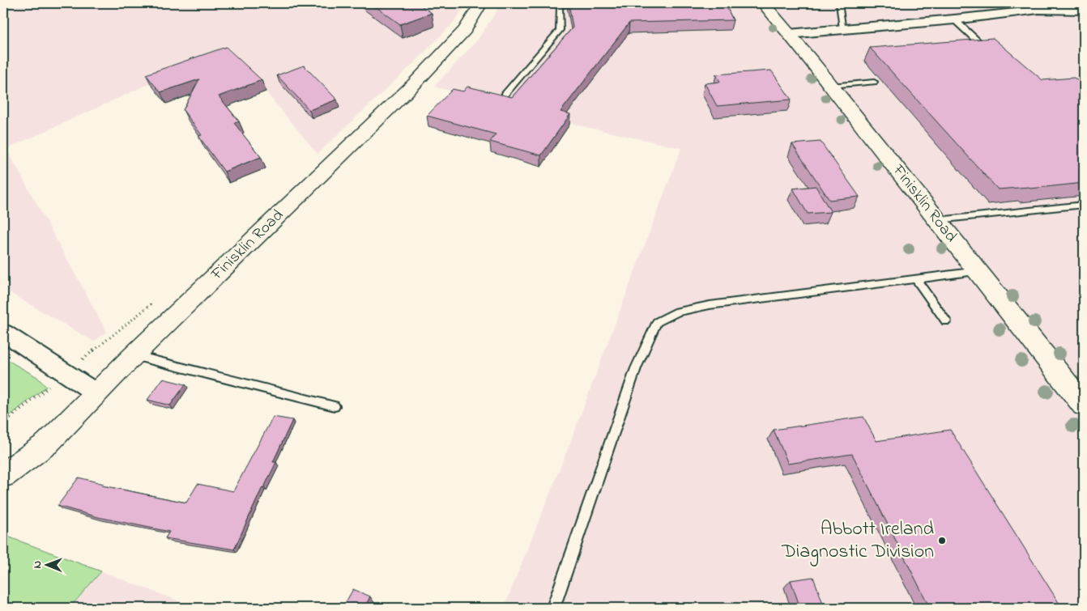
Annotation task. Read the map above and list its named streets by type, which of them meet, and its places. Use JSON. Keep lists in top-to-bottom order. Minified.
{"streets":{"street":["Finisklin Road"]},"places":["Abbott Ireland Diagnostic Division"],"north":"left"}
